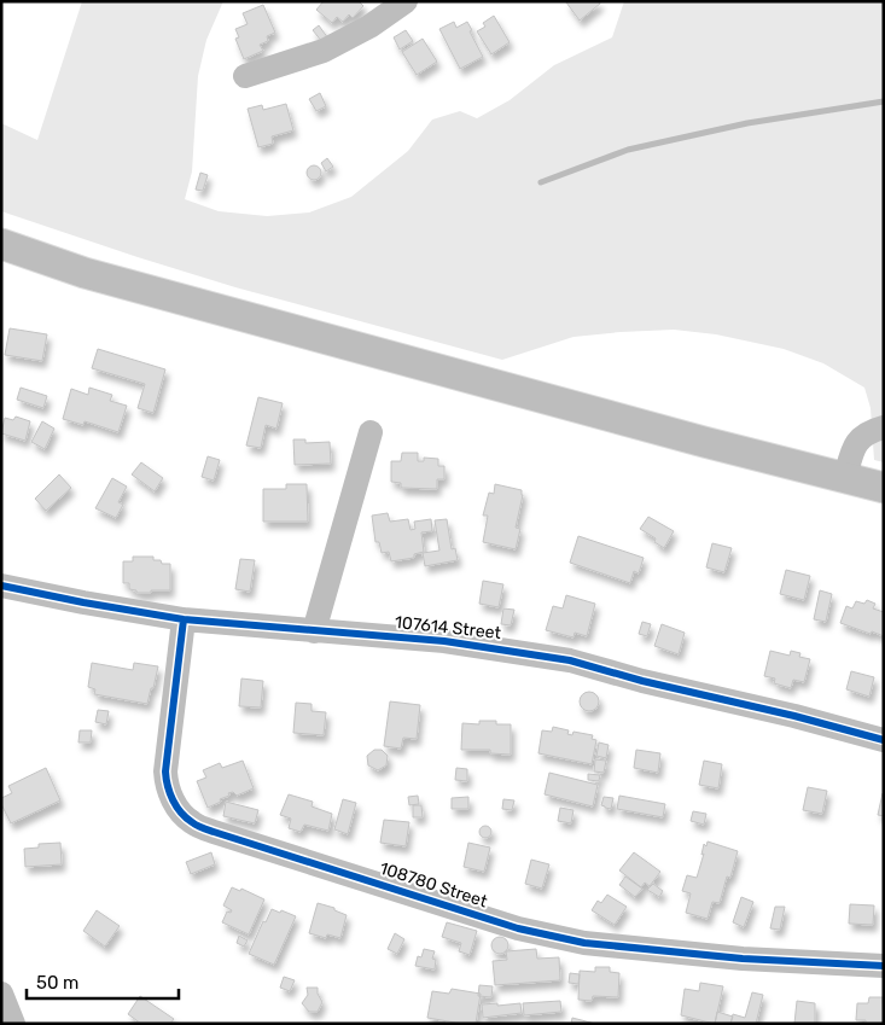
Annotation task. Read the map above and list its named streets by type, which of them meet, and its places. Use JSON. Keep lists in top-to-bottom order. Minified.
{"streets":{"street":["107614 Street","108780 Street"]},"crossings":[["107614 Street","108780 Street"]],"scale_bar":"50 m"}
